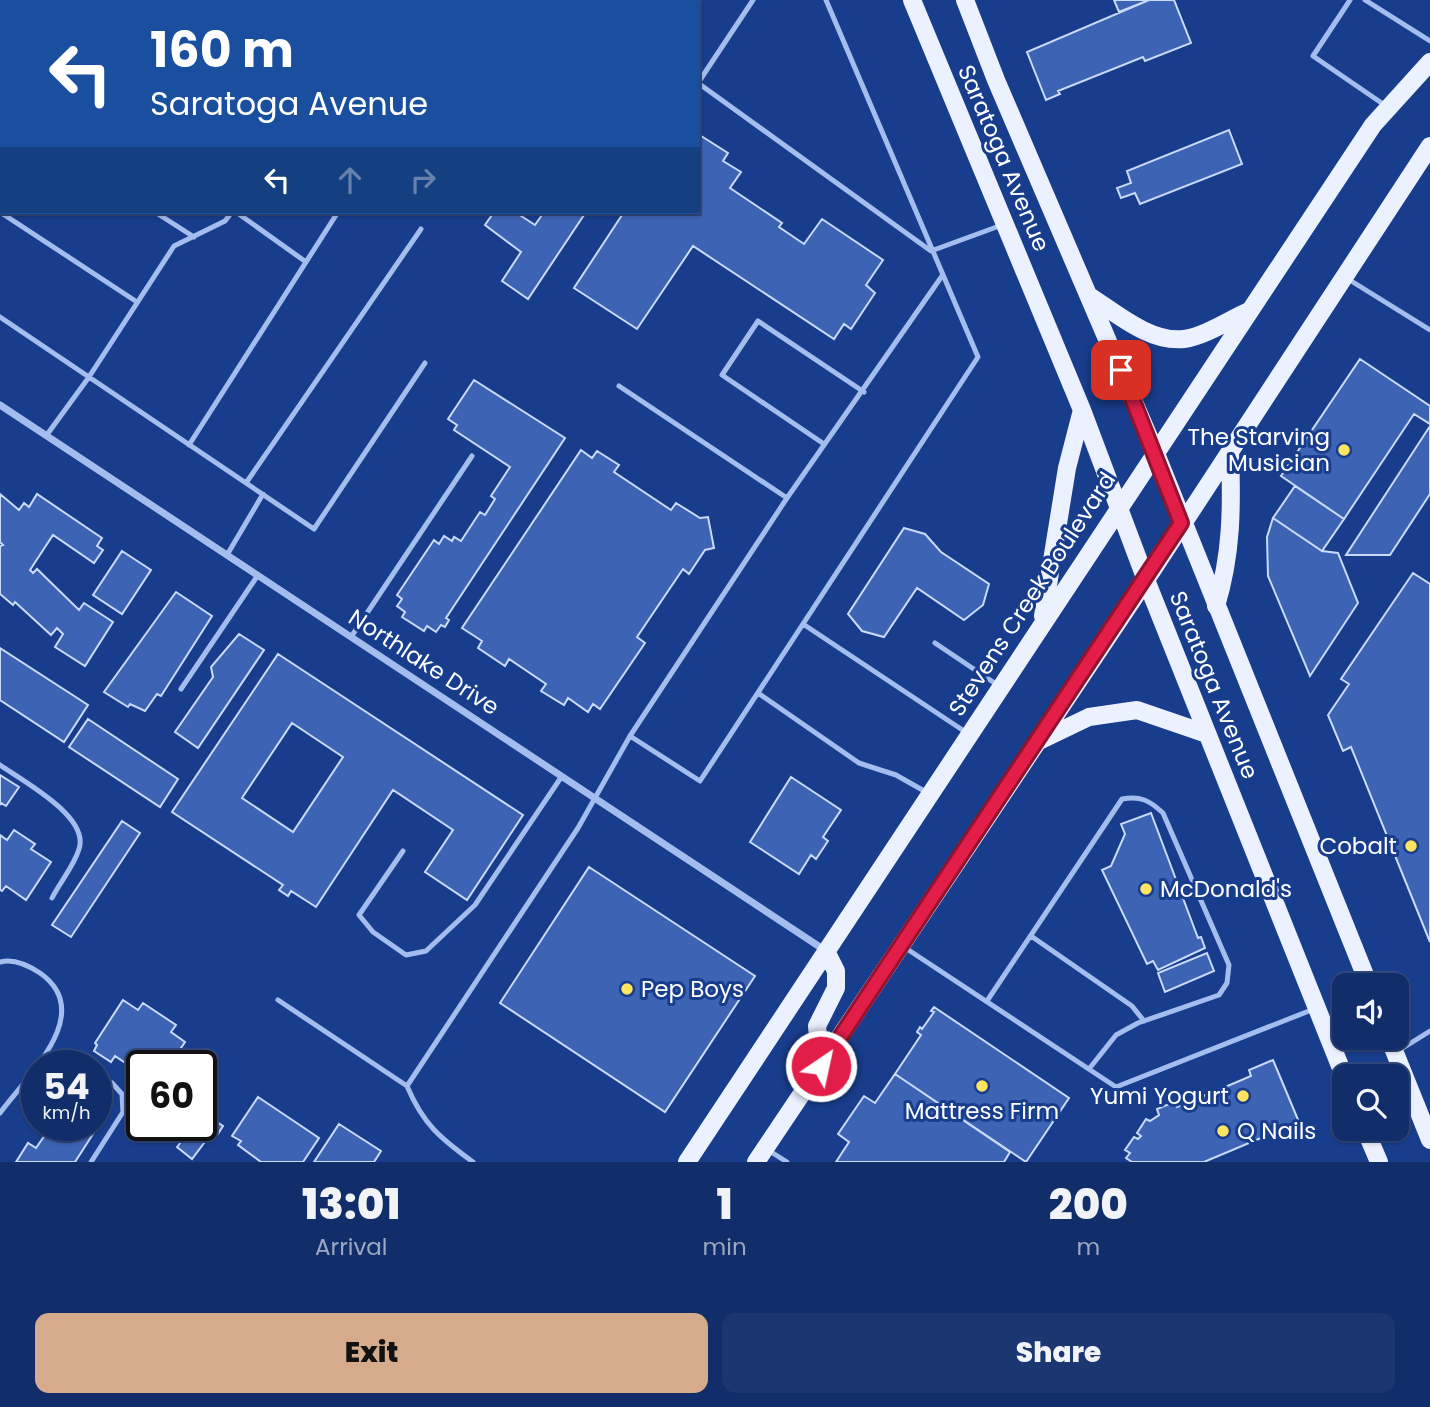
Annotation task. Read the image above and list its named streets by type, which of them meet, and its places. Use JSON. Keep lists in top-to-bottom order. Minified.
{"streets":{"main road":["Saratoga Avenue","Stevens Creek Boulevard"],"street":["Northlake Drive"]},"crossings":[["Saratoga Avenue","Stevens Creek Boulevard"],["Stevens Creek Boulevard","Northlake Drive"]],"places":["The Starving Musician","Cobalt","McDonald's","Pep Boys","Mattress Firm","Yumi Yogurt","Q Nails"],"page":{"turn":["160 m","Saratoga Avenue"],"speed":"54 km/h","limit":"60","eta":["13:01","Arrival","1","min","200","m"],"buttons":["Exit","Share"]}}
